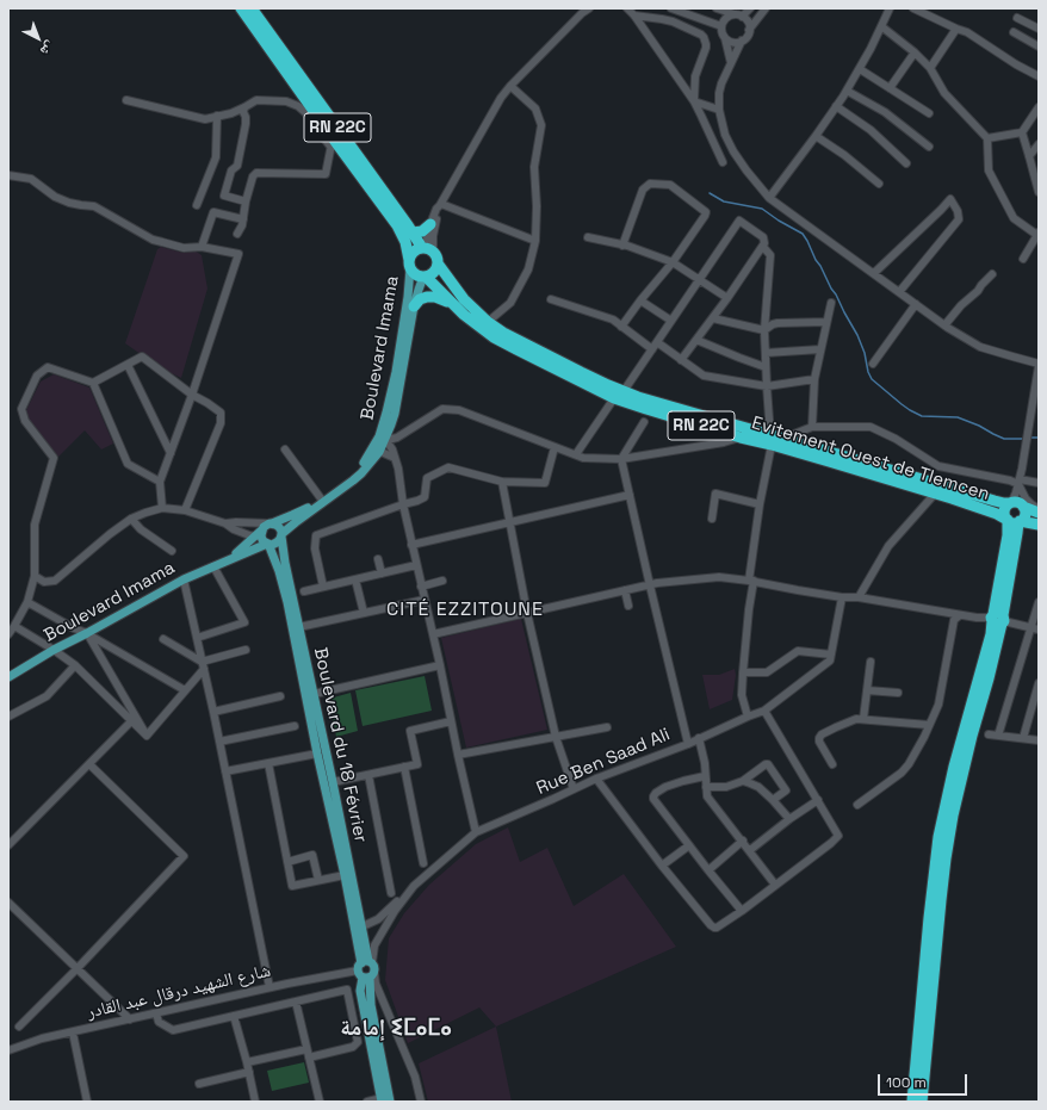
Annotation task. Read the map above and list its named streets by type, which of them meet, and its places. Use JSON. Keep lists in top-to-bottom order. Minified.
{"streets":{"highway":["RN 22C","Evitement Ouest de Tlemcen"],"main road":["Boulevard Imama","Boulevard du 18 Février"],"street":["Rue Ben Saad Ali","شارع الشهيد درقال عبد القادر"]},"crossings":[["RN 22C","Boulevard Imama"],["RN 22C","Evitement Ouest de Tlemcen"],["Boulevard Imama","Evitement Ouest de Tlemcen"],["Boulevard Imama","Boulevard du 18 Février"],["Boulevard du 18 Février","Rue Ben Saad Ali"],["Boulevard du 18 Février","شارع الشهيد درقال عبد القادر"],["Rue Ben Saad Ali","شارع الشهيد درقال عبد القادر"]],"districts":["CITÉ EZZITOUNE","إمامة ⵉⵎⴰⵎⴰ"],"scale_bar":"100 m","north":"bottom right"}
